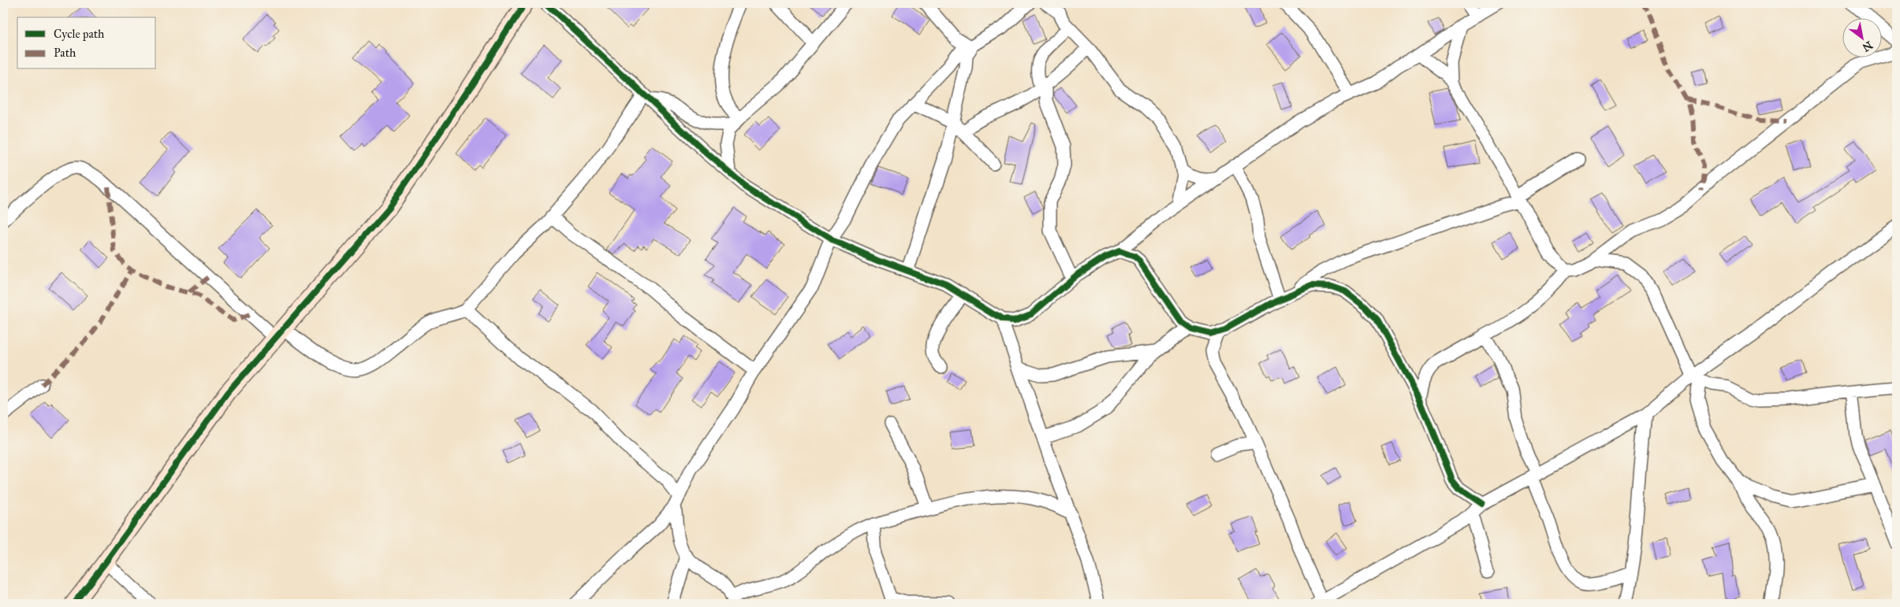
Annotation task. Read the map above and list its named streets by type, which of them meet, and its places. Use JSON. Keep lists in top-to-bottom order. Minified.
{"legend":["Cycle path","Path"],"north":"bottom right"}
